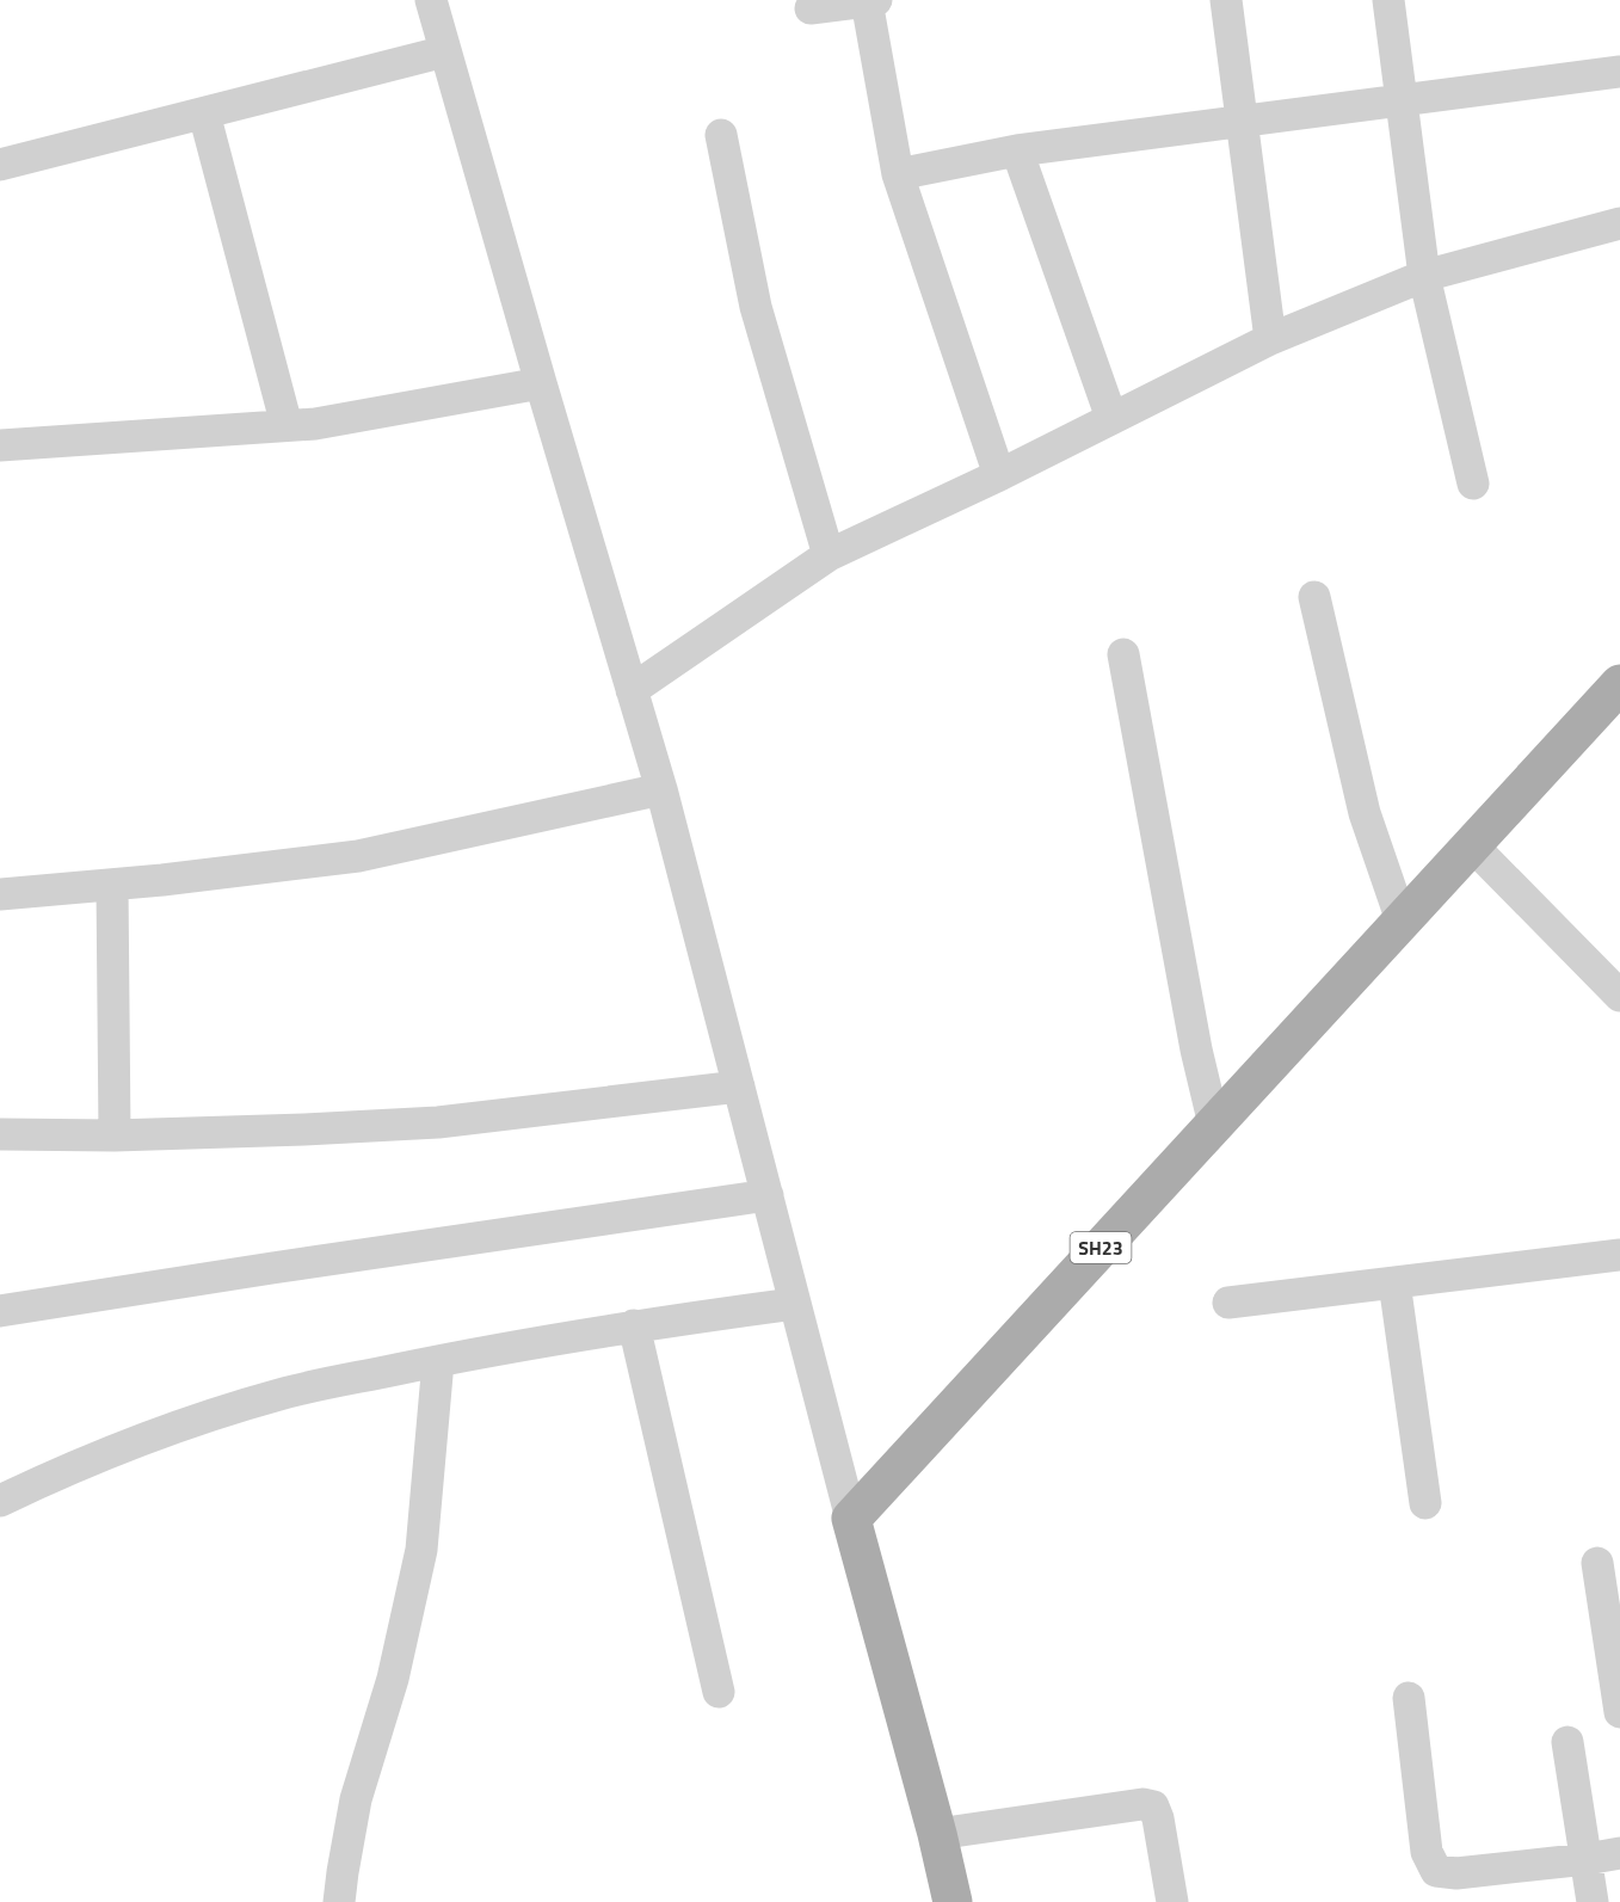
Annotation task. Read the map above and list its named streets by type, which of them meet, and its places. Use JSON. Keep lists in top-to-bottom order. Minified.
{"streets":{"main road":["SH23"]}}
